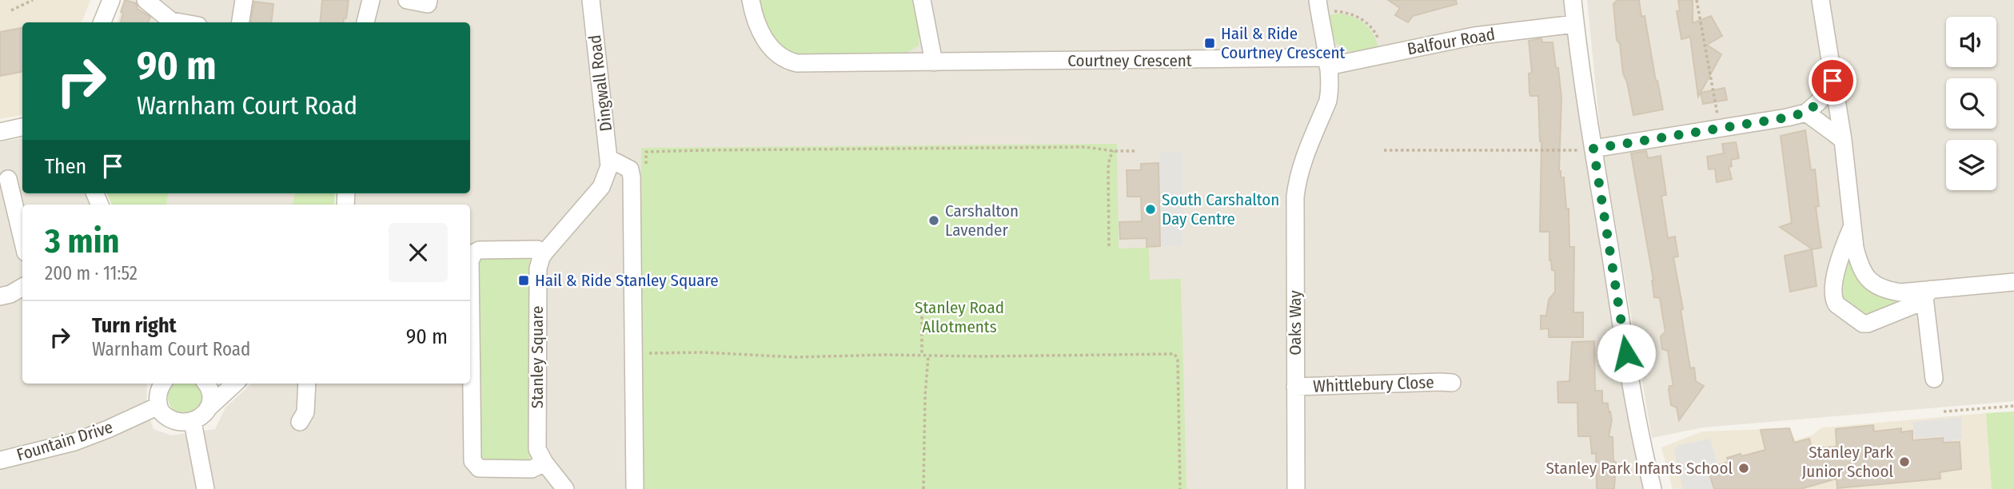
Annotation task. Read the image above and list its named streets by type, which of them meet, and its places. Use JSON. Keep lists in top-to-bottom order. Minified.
{"streets":{"street":["Balfour Road","Courtney Crescent","Dingwall Road","Oaks Way","Stanley Square","Whittlebury Close","Fountain Drive"]},"crossings":[["Balfour Road","Courtney Crescent"],["Balfour Road","Oaks Way"],["Courtney Crescent","Oaks Way"],["Dingwall Road","Stanley Square"],["Oaks Way","Whittlebury Close"]],"parks":["Stanley Road Allotments"],"places":{"transit":["Hail & Ride Courtney Crescent","Hail & Ride Stanley Square"],"other":["South Carshalton Day Centre","Carshalton Lavender","Stanley Park Junior School","Stanley Park Infants School"]},"page":{"turn":["90 m","Warnham Court Road"],"then":"Then","heading":["3 min","200 m · 11:52"],"list":[{"name":"Turn right","note":"Warnham Court Road","value":"90 m"}]}}
